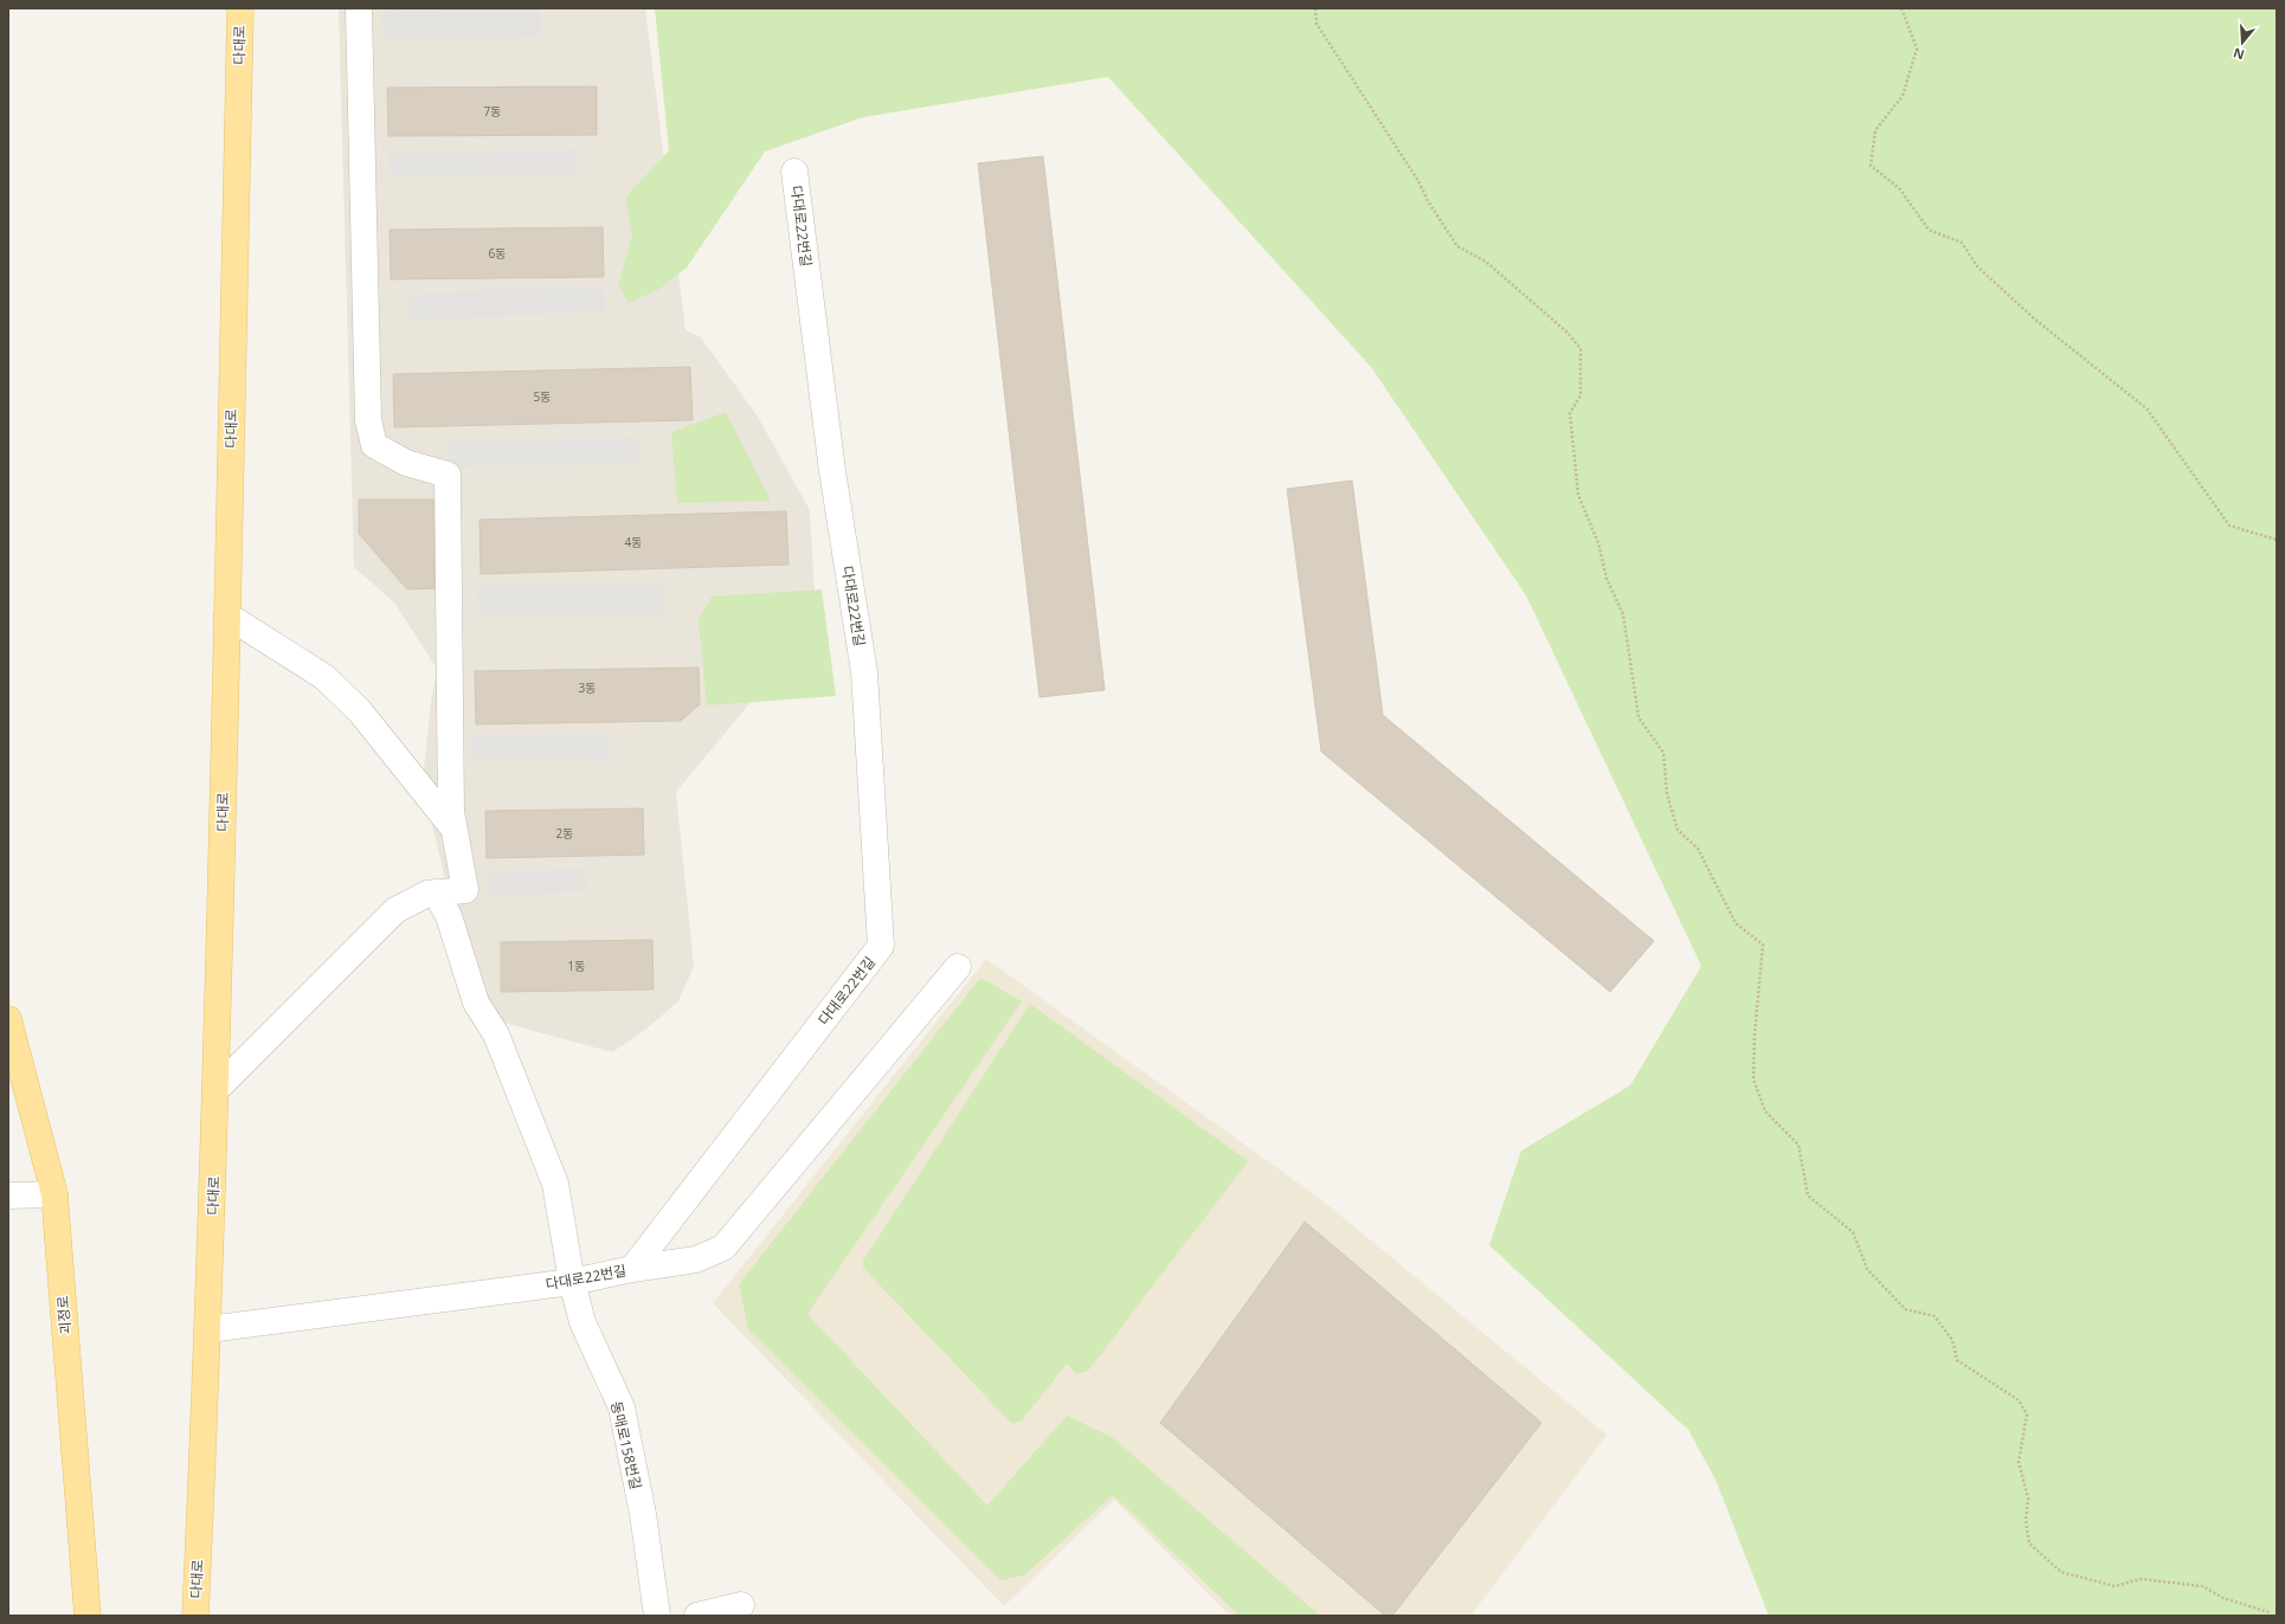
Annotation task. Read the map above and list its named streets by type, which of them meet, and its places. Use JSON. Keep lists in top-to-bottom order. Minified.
{"streets":{"main road":["다대로","괴정로"],"street":["다대로22번길","동매로158번길"]},"crossings":[["다대로","다대로22번길"],["다대로22번길","동매로158번길"]],"house_numbers":["7동","6동","5동","4동","3동","2동","1동"],"north":"bottom"}
